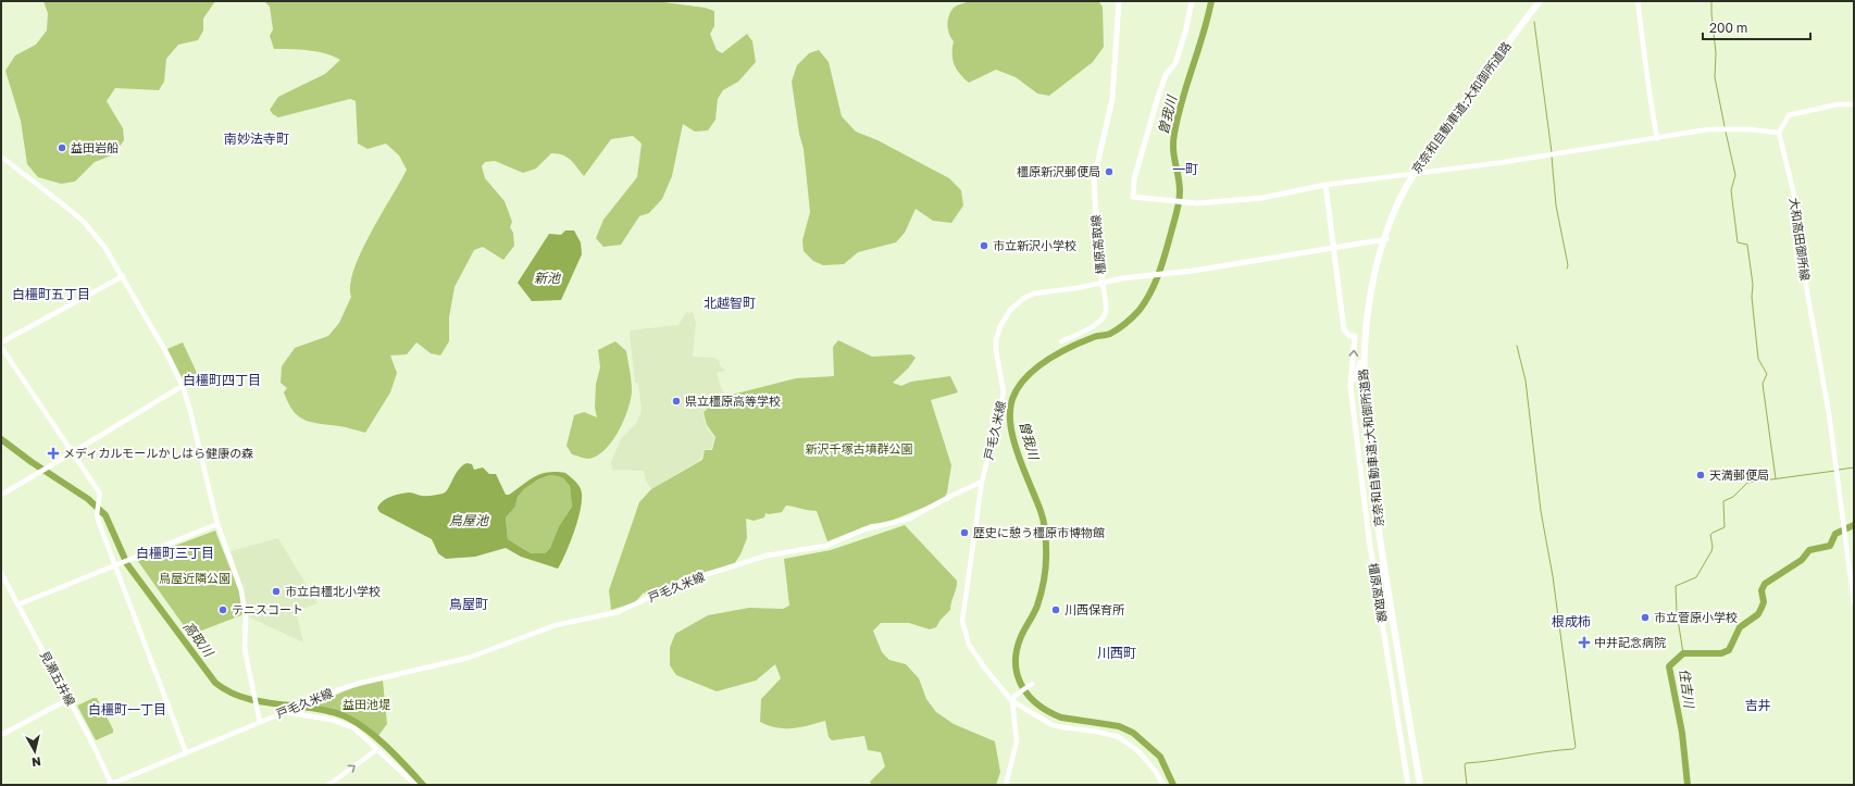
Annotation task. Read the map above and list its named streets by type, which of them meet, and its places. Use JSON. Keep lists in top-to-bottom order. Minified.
{"streets":{"highway":["京奈和自動車道;大和御所道路"],"main road":["橿原高取線"],"street":["大和高田御所線","戸毛久米線","見瀬五井線"]},"crossings":[["橿原高取線","戸毛久米線"],["戸毛久米線","見瀬五井線"]],"districts":["南妙法寺町","一町","白橿町五丁目","北越智町","白橿町四丁目","白橿町三丁目","鳥屋町","根成柿","川西町","吉井","白橿町一丁目"],"water":["曽我川","新池","鳥屋池","高取川","住吉川"],"parks":["新沢千塚古墳群公園","鳥屋近隣公園","益田池堤"],"places":{"other":["益田岩船","橿原新沢郵便局","市立新沢小学校","県立橿原高等学校","天満郵便局","歴史に憩う橿原市博物館","市立白橿北小学校","テニスコート","川西保育所","市立菅原小学校"],"health":["メディカルモールかしはら健康の森","中井記念病院"]},"scale_bar":"200 m","north":"bottom"}
